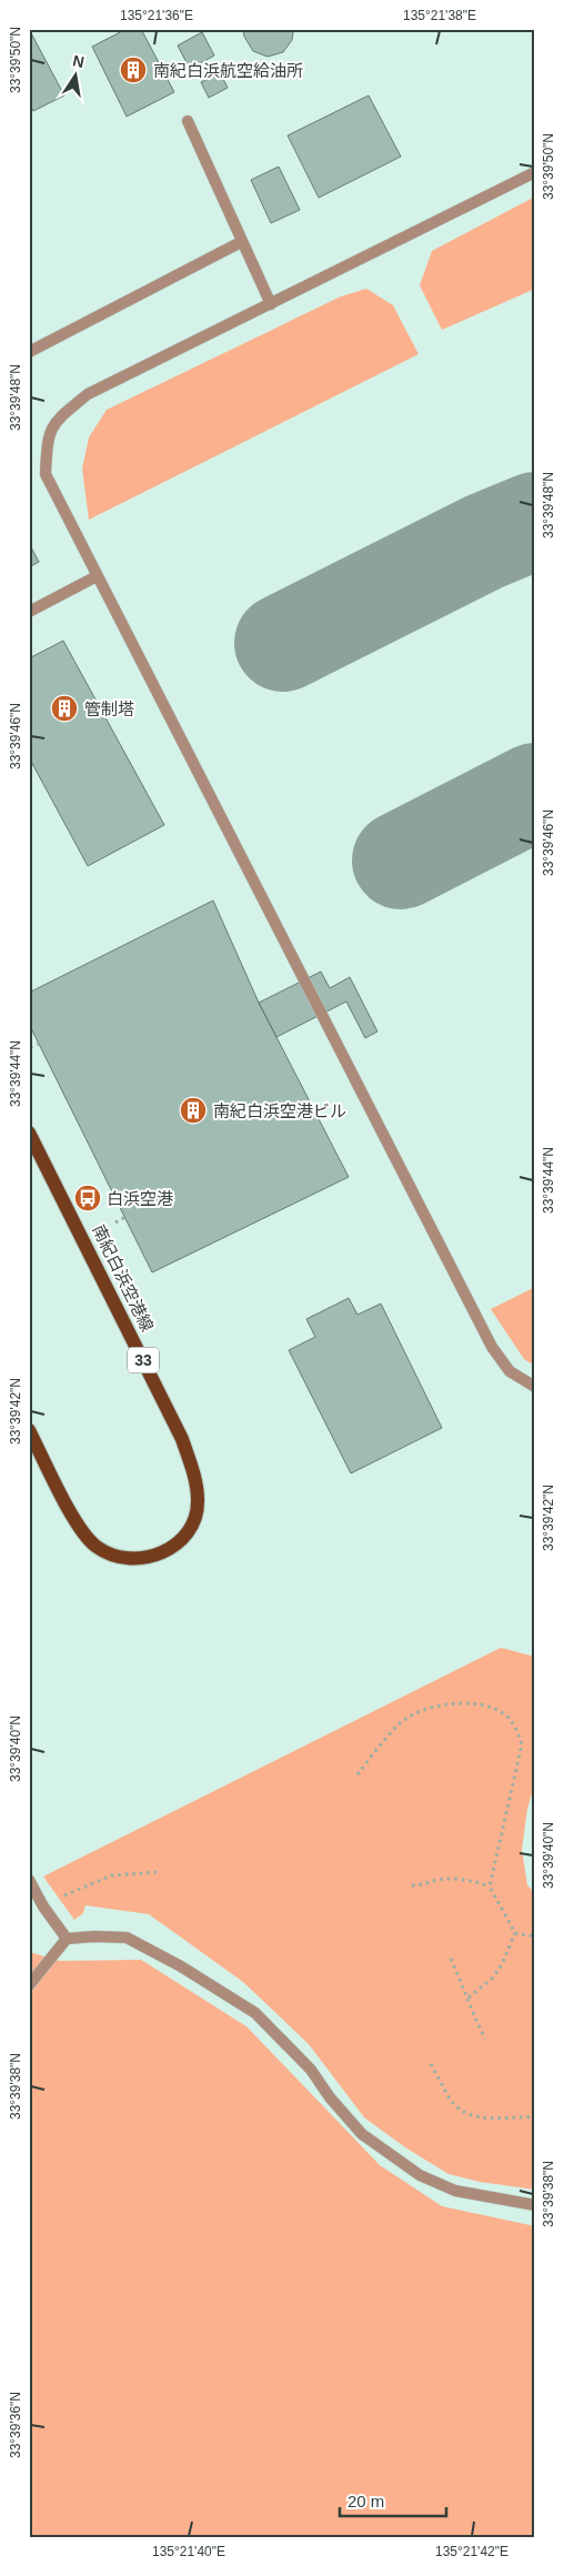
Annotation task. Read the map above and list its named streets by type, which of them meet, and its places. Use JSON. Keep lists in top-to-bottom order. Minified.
{"streets":{"main road":["南紀白浜空港線","33"]},"places":{"building":["南紀白浜航空給油所","管制塔","南紀白浜空港ビル"],"bus stop":["白浜空港"]},"scale_bar":"20 m","north":"top","coordinates":["135°21'36\"E","135°21'38\"E","33°39'50\"N","33°39'48\"N","33°39'46\"N","33°39'44\"N","33°39'42\"N","33°39'40\"N","33°39'38\"N","33°39'36\"N","135°21'40\"E","135°21'42\"E"]}
